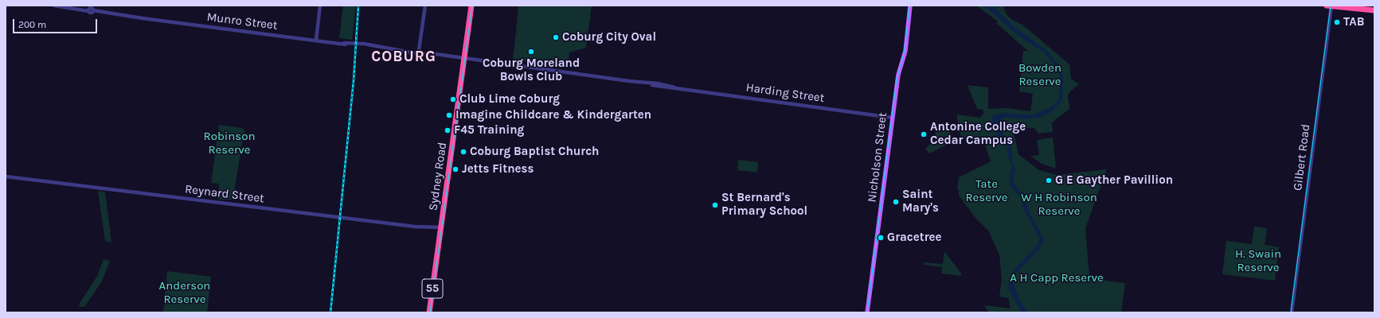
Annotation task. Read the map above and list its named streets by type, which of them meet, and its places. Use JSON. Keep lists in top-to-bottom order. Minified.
{"streets":{"highway":["Sydney Road","55"],"main road":["Nicholson Street"],"street":["Munro Street","Harding Street","Gilbert Road","Reynard Street"]},"crossings":[["Munro Street","Harding Street"],["Munro Street","Sydney Road"],["Harding Street","Nicholson Street"],["Harding Street","Sydney Road"],["Sydney Road","Reynard Street"]],"districts":["COBURG"],"parks":["Bowden Reserve","Robinson Reserve","Tate Reserve","W H Robinson Reserve","H. Swain Reserve","A H Capp Reserve","Anderson Reserve"],"places":["TAB","Coburg City Oval","Coburg Moreland Bowls Club","Club Lime Coburg","Imagine Childcare & Kindergarten","F45 Training","Antonine College Cedar Campus","Coburg Baptist Church","Jetts Fitness","G E Gayther Pavillion","Saint Mary's","St Bernard's Primary School","Gracetree"],"scale_bar":"200 m"}
